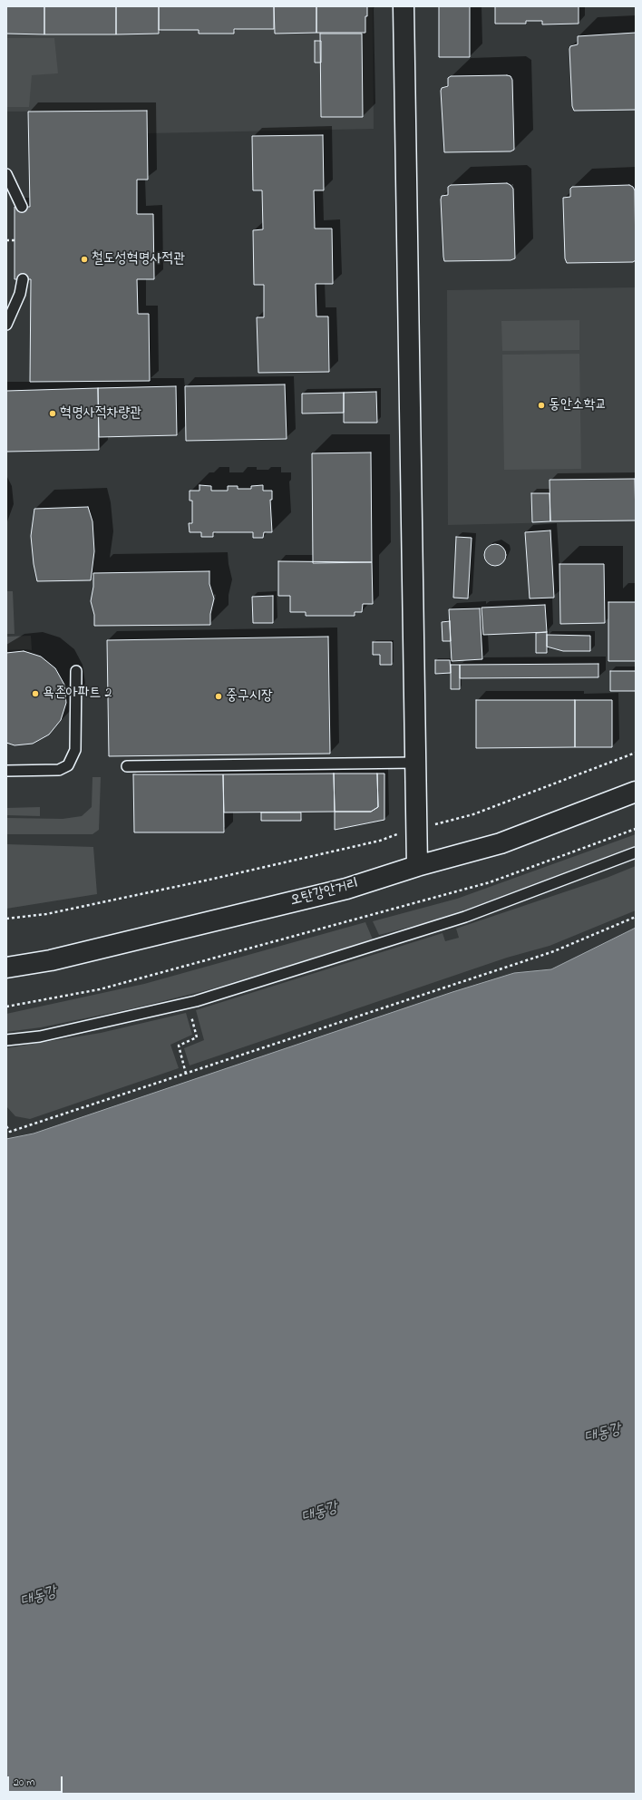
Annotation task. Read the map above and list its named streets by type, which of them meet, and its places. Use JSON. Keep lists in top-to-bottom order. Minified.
{"streets":{"street":["오탄강안거리"]},"water":["대동강"],"places":["철도성혁명사적관","동안소학교","혁명사적차량관","욕존아파트 2","중구시장"],"scale_bar":"20 m"}
